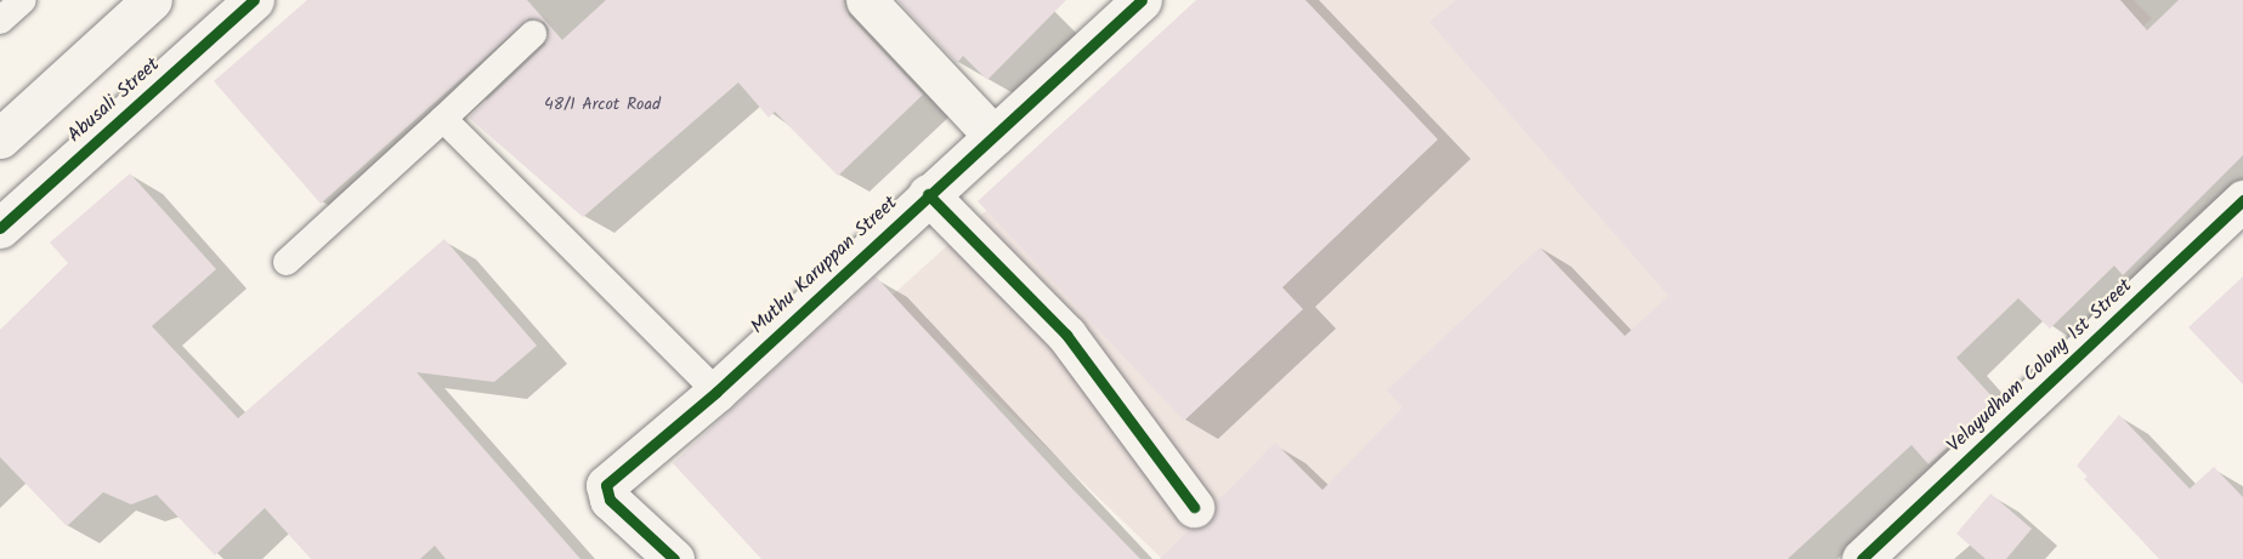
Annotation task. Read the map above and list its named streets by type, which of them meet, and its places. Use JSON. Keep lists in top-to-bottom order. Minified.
{"streets":{"street":["Abusali Street","Muthu Karuppan Street","Velayudham Colony 1st Street"]},"house_numbers":["48/1 Arcot Road"]}
